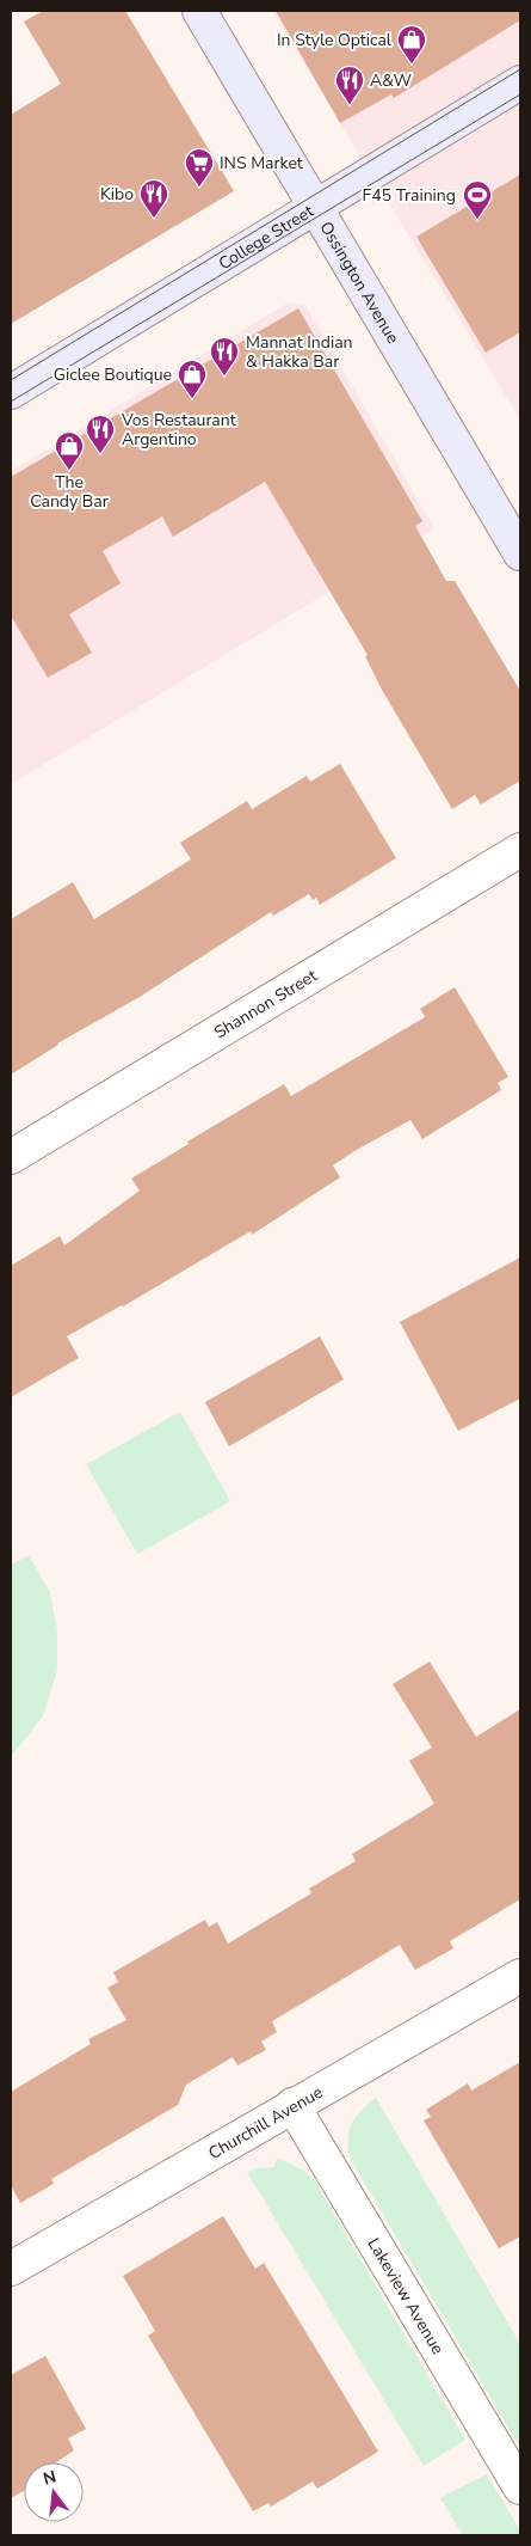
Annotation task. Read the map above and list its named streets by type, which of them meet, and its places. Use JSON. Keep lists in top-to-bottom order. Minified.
{"streets":{"street":["College Street","Ossington Avenue","Shannon Street","Churchill Avenue","Lakeview Avenue"]},"crossings":[["College Street","Ossington Avenue"],["Churchill Avenue","Lakeview Avenue"]],"places":{"shop":["In Style Optical","Giclee Boutique","The Candy Bar"],"restaurant":["A&W","Kibo","Mannat Indian & Hakka Bar","Vos Restaurant Argentino"],"supermarket":["INS Market"],"sports":["F45 Training"]},"north":"top"}
